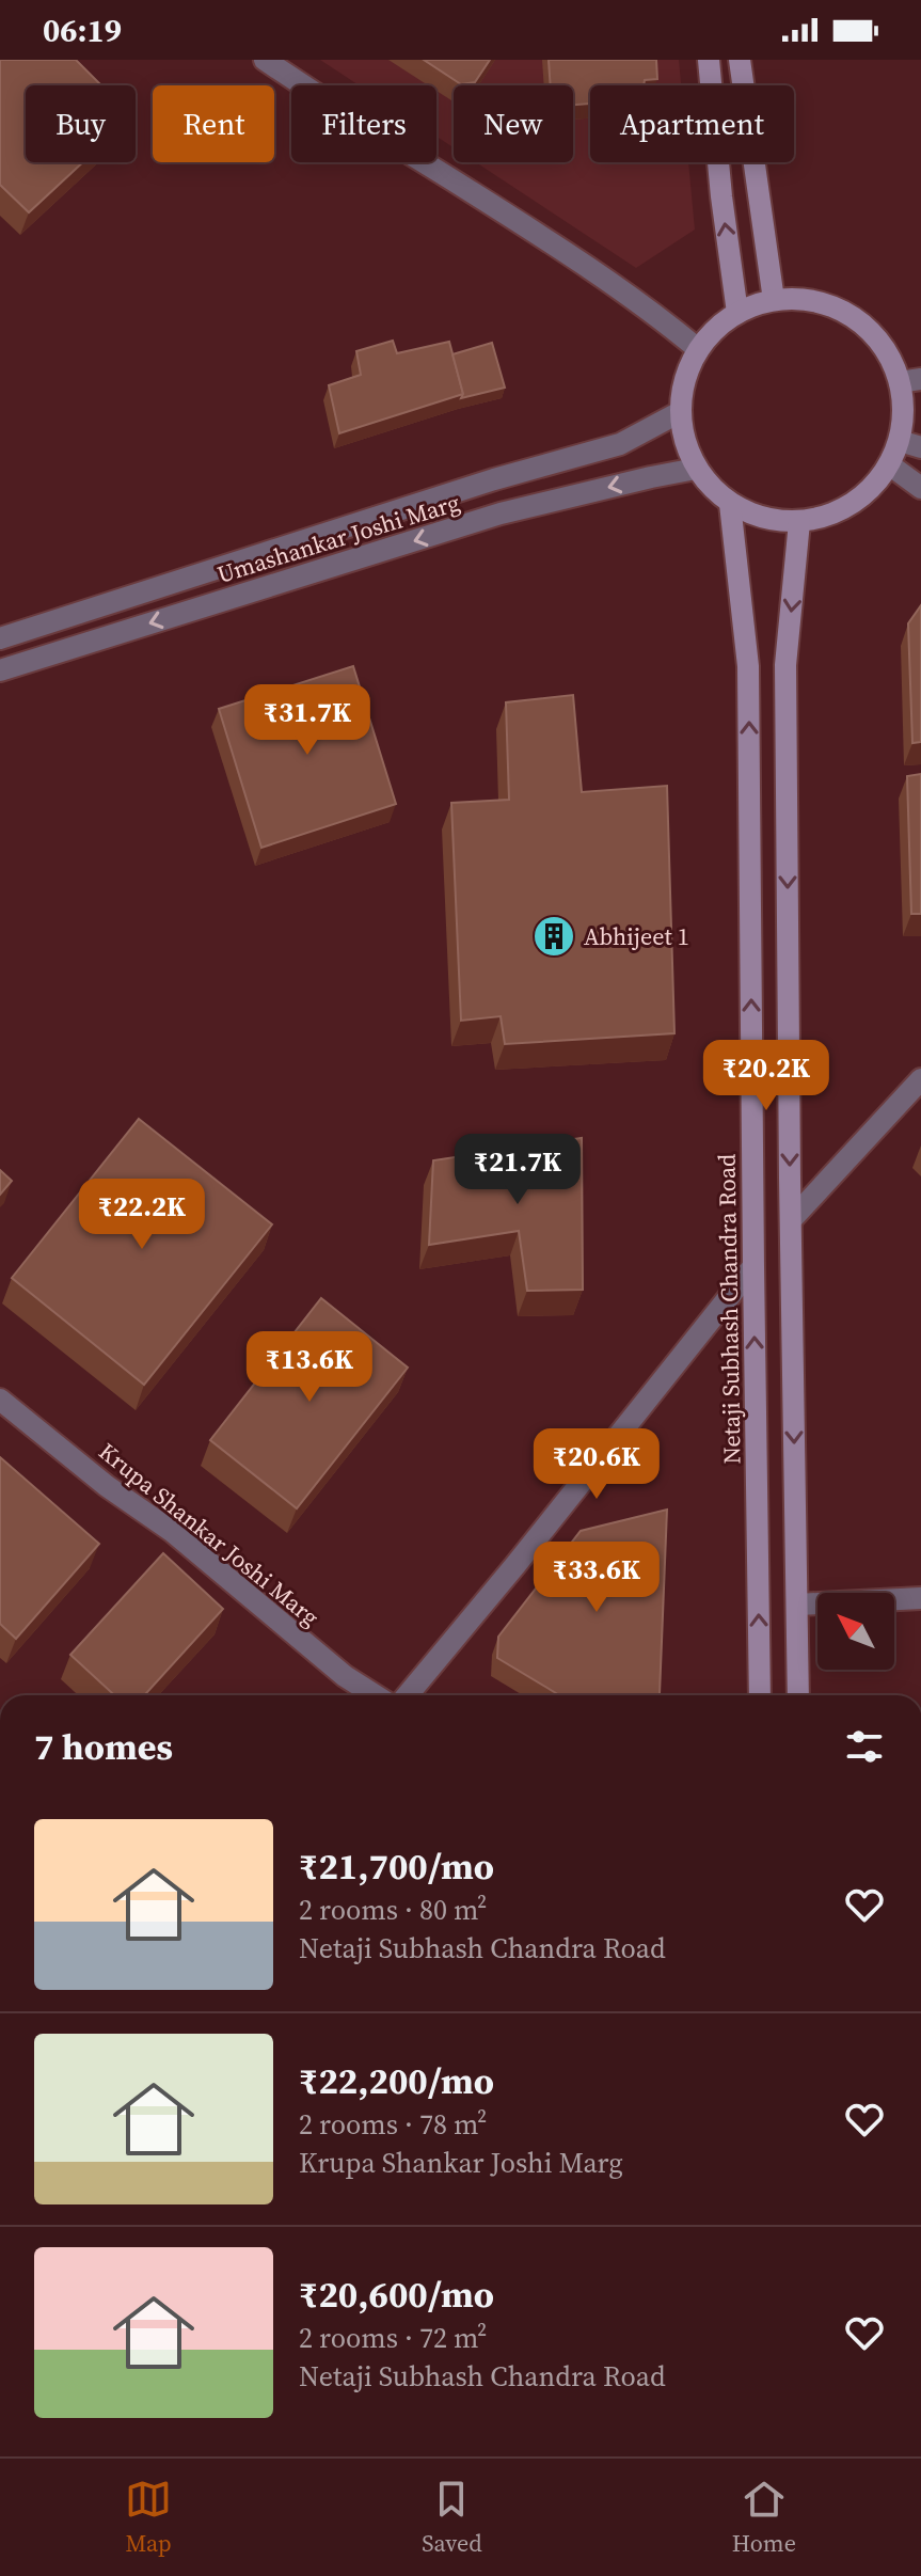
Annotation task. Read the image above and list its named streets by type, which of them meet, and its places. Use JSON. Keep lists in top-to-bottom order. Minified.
{"streets":{"main road":["Netaji Subhash Chandra Road"],"street":["Umashankar Joshi Marg","Krupa Shankar Joshi Marg"]},"crossings":[["Umashankar Joshi Marg","Netaji Subhash Chandra Road"]],"places":{"building":["Abhijeet 1"]},"north":"top left","page":{"status":"06:19","chip":["Buy","Rent","Filters","New","Apartment"],"price":["₹31.7K","₹20.2K","₹21.7K","₹22.2K","₹13.6K","₹20.6K","₹33.6K"],"heading":"7 homes","list":[{"name":"₹21,700/mo","note":"2 rooms · 80 m² · Netaji Subhash Chandra Road"},{"name":"₹22,200/mo","note":"2 rooms · 78 m² · Krupa Shankar Joshi Marg"},{"name":"₹20,600/mo","note":"2 rooms · 72 m² · Netaji Subhash Chandra Road"}],"tabs":["Map","Saved","Home"]}}
